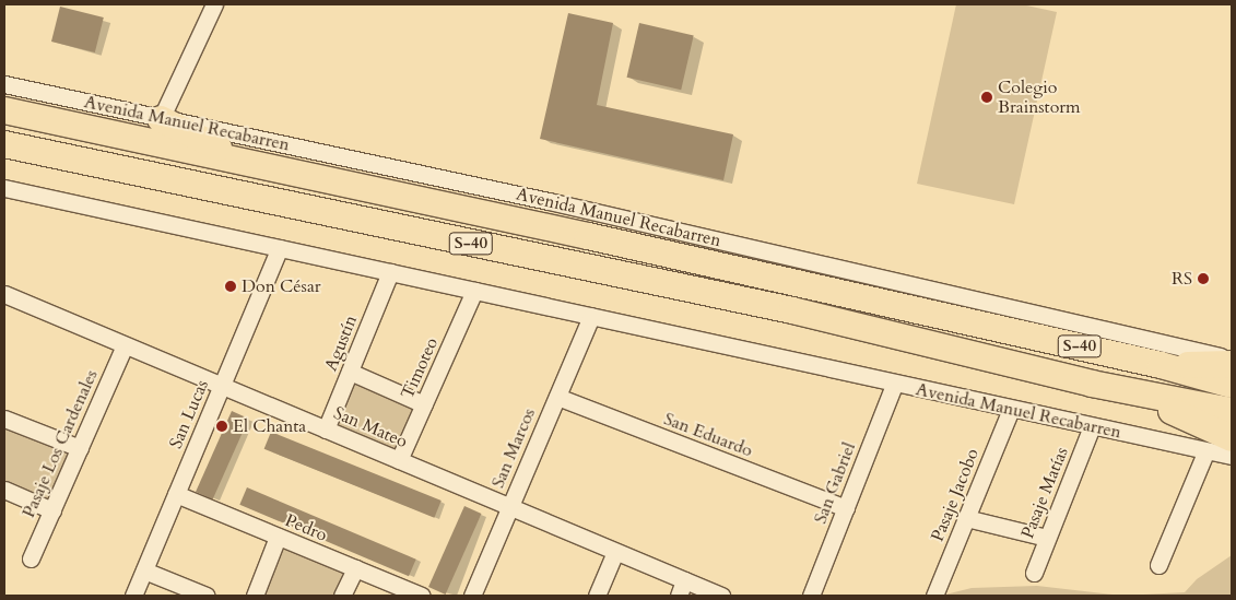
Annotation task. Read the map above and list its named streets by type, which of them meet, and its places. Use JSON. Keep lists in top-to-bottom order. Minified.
{"streets":{"main road":["Avenida Manuel Recabarren","S-40"],"street":["Agustín","Timoteo","San Lucas","San Mateo","San Eduardo","Pasaje Los Cardenales","San Marcos","San Gabriel","Pasaje Matías","Pasaje Jacobo","Pedro"]},"crossings":[["Avenida Manuel Recabarren","Agustín"],["Avenida Manuel Recabarren","Timoteo"],["Avenida Manuel Recabarren","San Lucas"],["Avenida Manuel Recabarren","San Marcos"],["Avenida Manuel Recabarren","San Gabriel"],["Avenida Manuel Recabarren","Pasaje Matías"],["Avenida Manuel Recabarren","Pasaje Jacobo"],["Agustín","San Mateo"],["Timoteo","San Mateo"],["San Lucas","San Mateo"],["San Lucas","Pedro"],["San Mateo","Pasaje Los Cardenales"],["San Mateo","San Marcos"],["San Eduardo","San Marcos"],["San Eduardo","San Gabriel"]],"places":["Colegio Brainstorm","RS","Don César","El Chanta"]}
